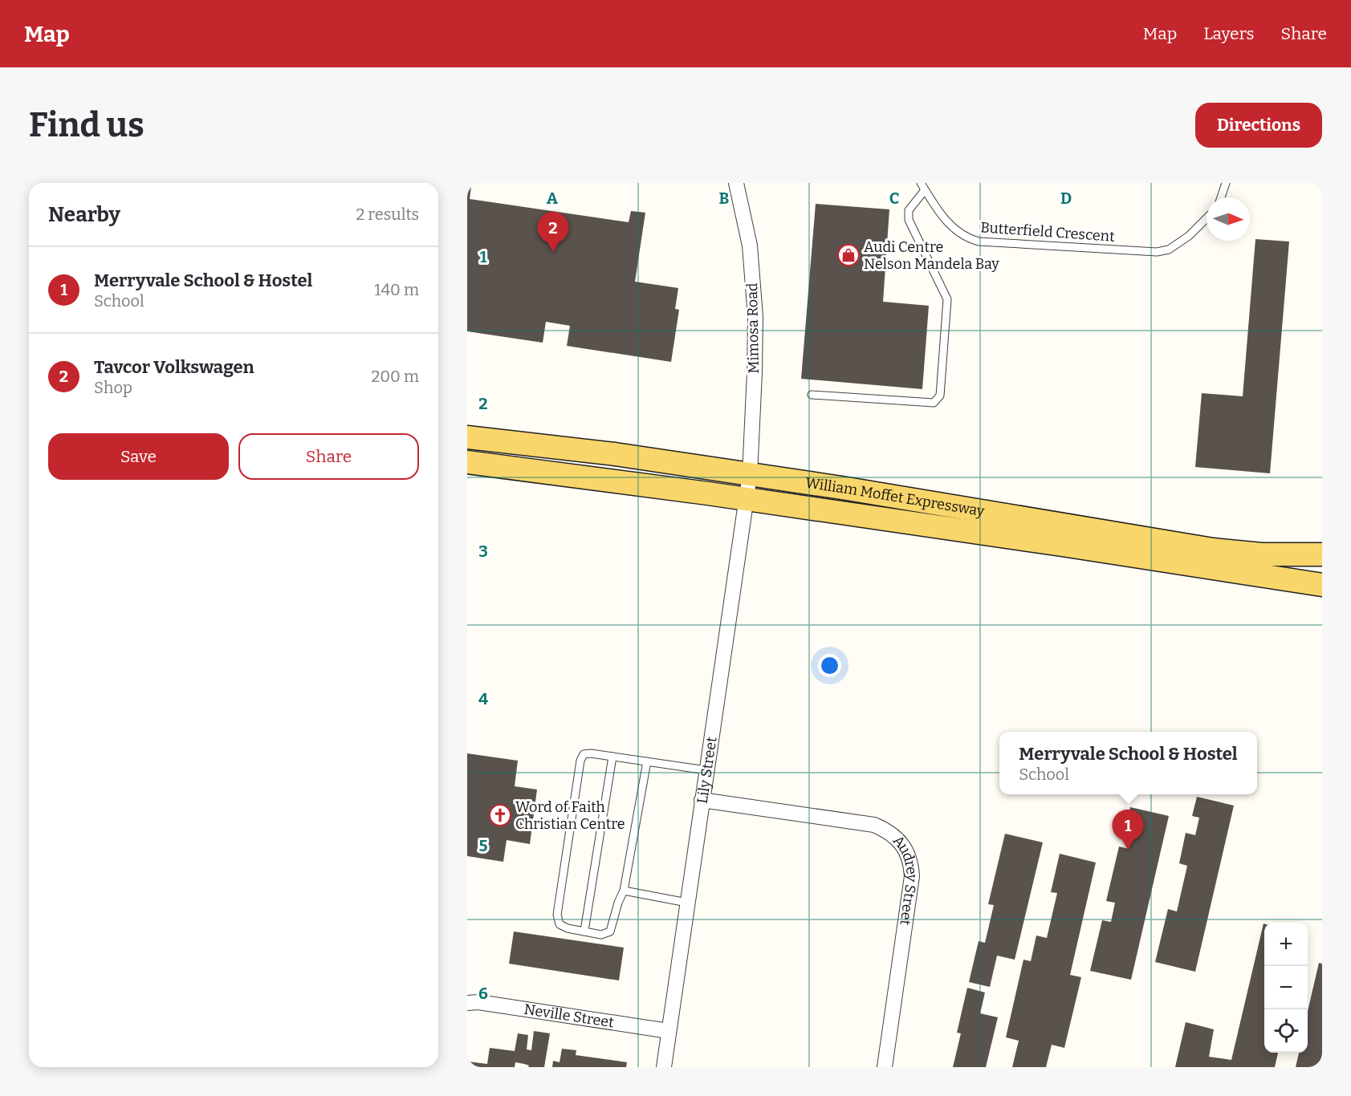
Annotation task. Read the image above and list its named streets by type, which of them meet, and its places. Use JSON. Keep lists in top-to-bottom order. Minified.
{"streets":{"main road":["William Moffet Expressway"],"street":["Mimosa Road","Lily Street","Audrey Street","Neville Street"],"lane":["Butterfield Crescent"]},"crossings":[["Mimosa Road","William Moffet Expressway"],["Mimosa Road","Lily Street"],["William Moffet Expressway","Lily Street"],["Lily Street","Audrey Street"],["Lily Street","Neville Street"]],"places":{"shop":["Audi Centre Nelson Mandela Bay"],"church":["Word of Faith Christian Centre"]},"north":"right","page":{"header":"Map","nav":["Map","Layers","Share"],"buttons":["Directions",["Save","Share"]],"title":"Find us","heading":["Nearby","2 results"],"pins":["2","1"],"list":[{"mark":"1","name":"Merryvale School & Hostel","note":"School","value":"140 m"},{"mark":"2","name":"Tavcor Volkswagen","note":"Shop","value":"200 m"}],"popup":["Merryvale School & Hostel","School"],"map_buttons":["+","−"]},"grid":{"columns":["A","B","C","D"],"rows":["1","2","3","4","5","6"]}}
